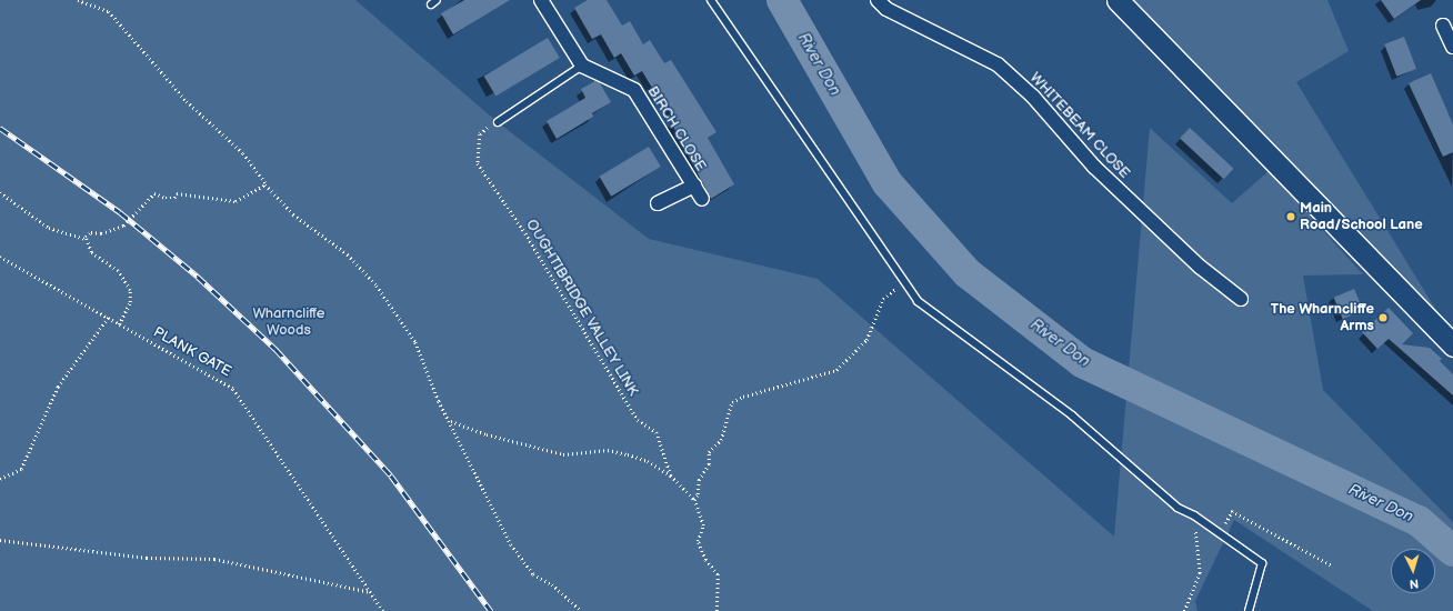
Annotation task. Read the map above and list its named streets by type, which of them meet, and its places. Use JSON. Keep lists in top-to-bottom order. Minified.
{"streets":{"street":["WHITEBEAM CLOSE","BIRCH CLOSE"],"path":["OUGHTIBRIDGE VALLEY LINK","PLANK GATE"]},"water":["River Don"],"parks":["Wharncliffe Woods"],"places":["Main Road/School Lane","The Wharncliffe Arms"],"north":"bottom"}
